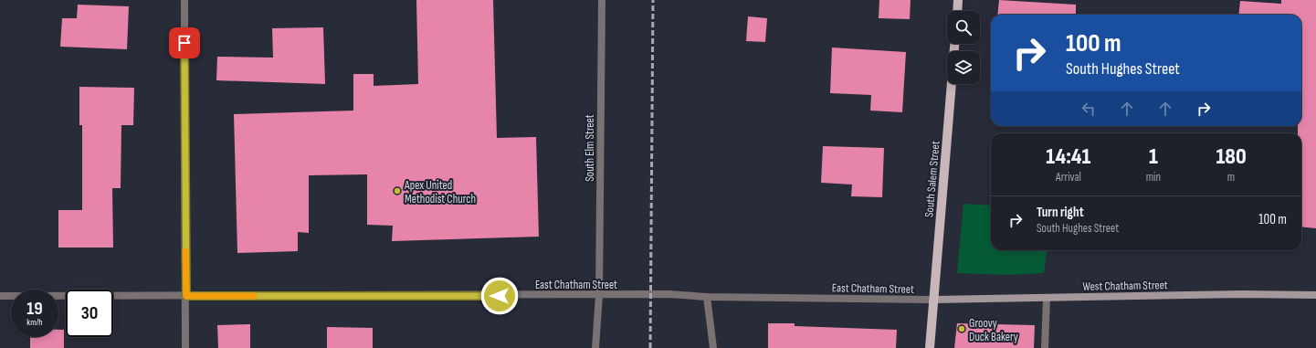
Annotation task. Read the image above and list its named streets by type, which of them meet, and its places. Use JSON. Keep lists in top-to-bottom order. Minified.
{"streets":{"main road":["South Salem Street"],"street":["South Elm Street","East Chatham Street","West Chatham Street"]},"crossings":[["South Elm Street","East Chatham Street"],["South Salem Street","East Chatham Street"],["South Salem Street","West Chatham Street"],["East Chatham Street","West Chatham Street"]],"places":["Apex United Methodist Church","Groovy Duck Bakery"],"page":{"turn":["100 m","South Hughes Street"],"eta":["14:41","Arrival","1","min","180","m"],"list":[{"name":"Turn right","note":"South Hughes Street","value":"100 m"}],"speed":"19 km/h","limit":"30"}}
